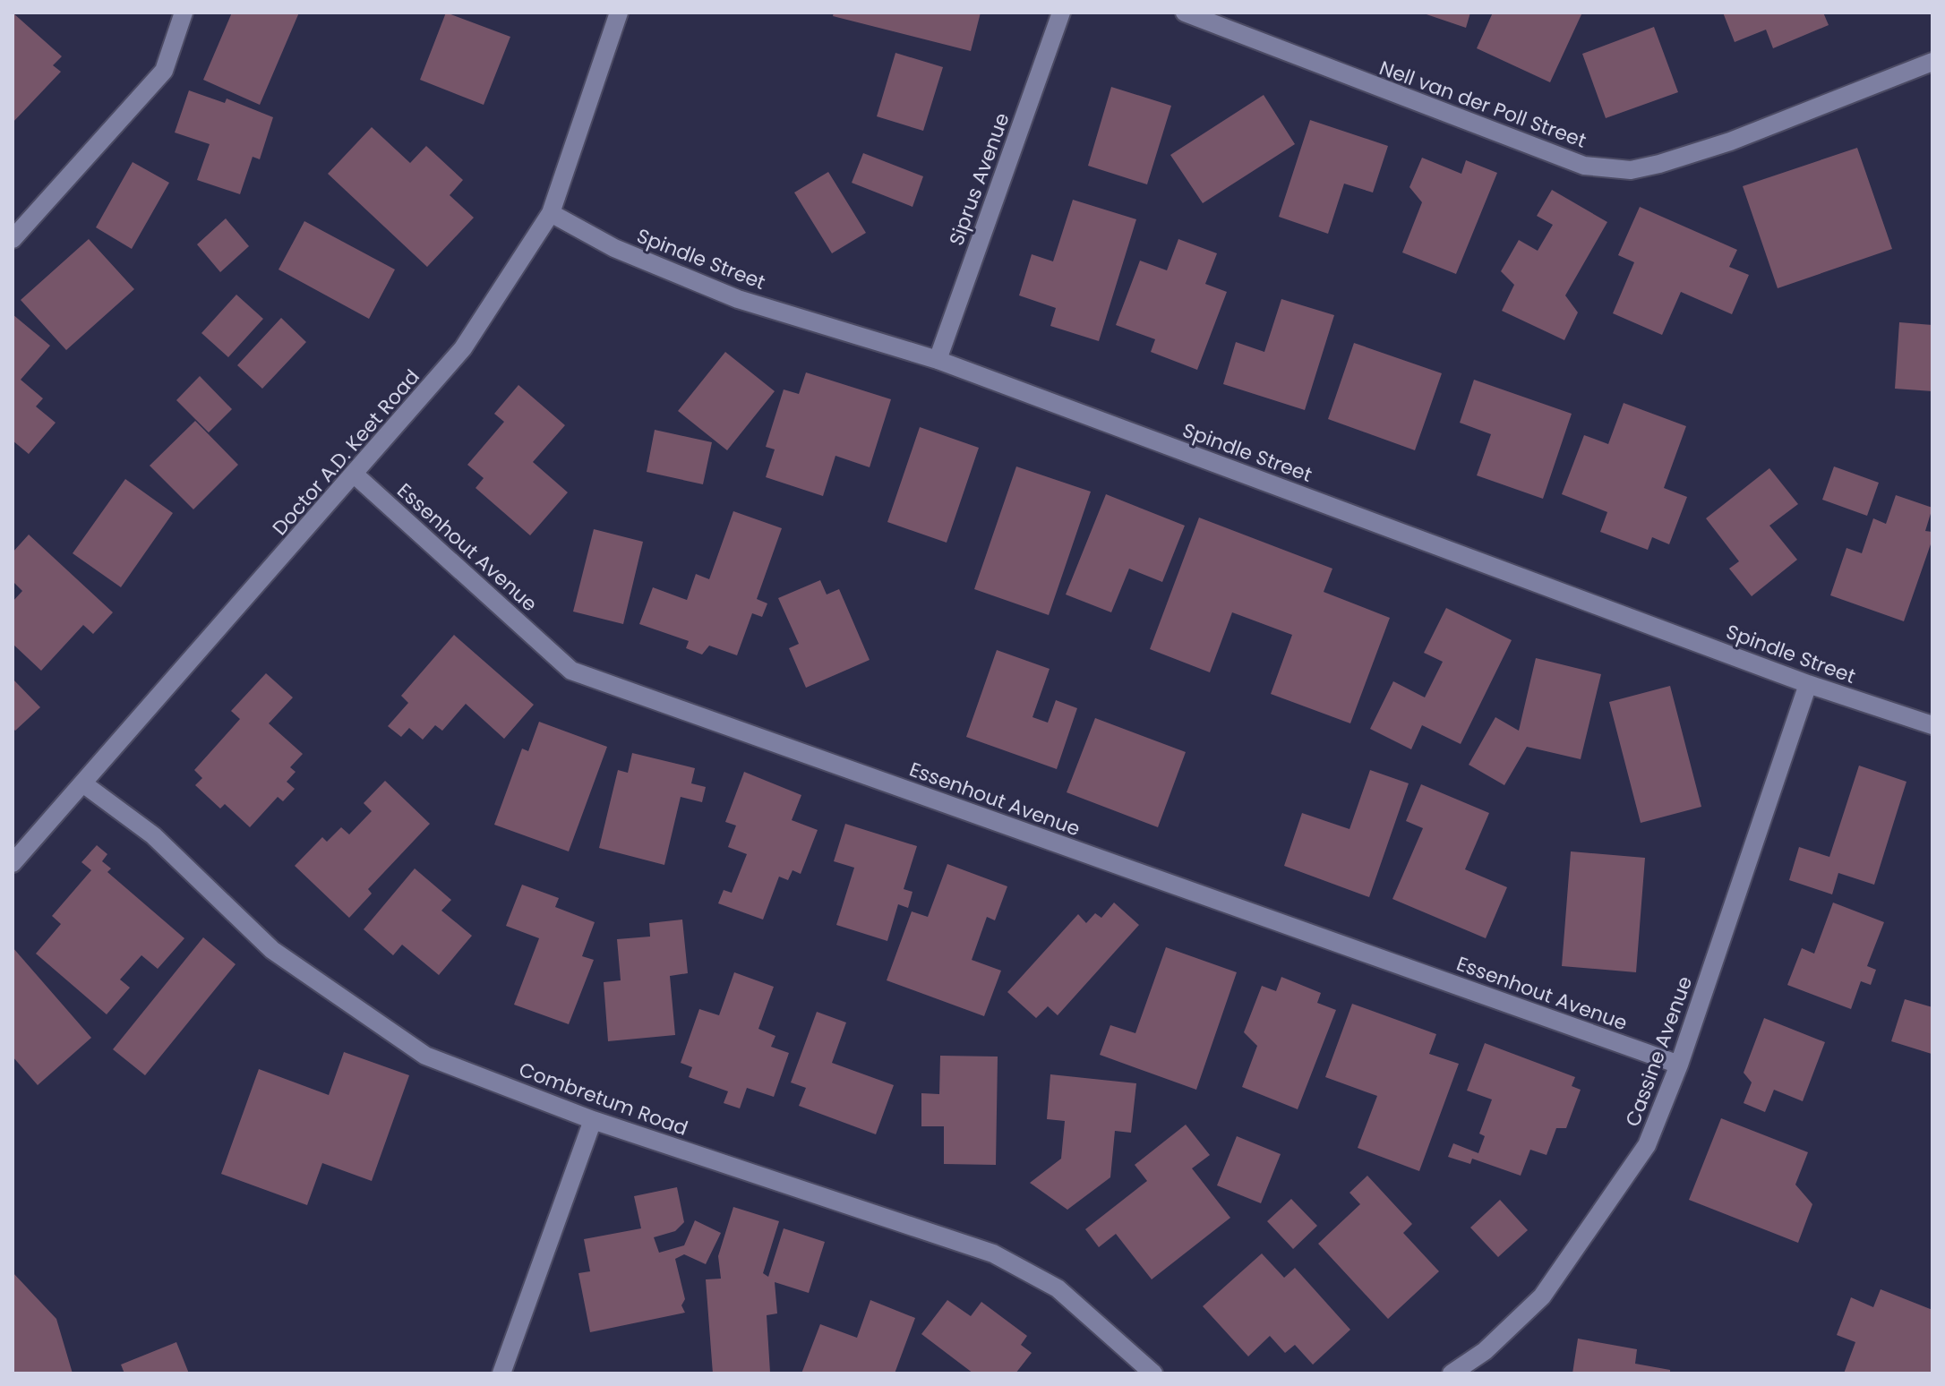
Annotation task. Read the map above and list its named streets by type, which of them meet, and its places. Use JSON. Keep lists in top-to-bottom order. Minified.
{"streets":{"street":["Nell van der Poll Street","Siprus Avenue","Spindle Street","Doctor A.D. Keet Road","Essenhout Avenue","Cassine Avenue","Combretum Road"]},"crossings":[["Siprus Avenue","Spindle Street"],["Spindle Street","Doctor A.D. Keet Road"],["Spindle Street","Cassine Avenue"],["Doctor A.D. Keet Road","Essenhout Avenue"],["Doctor A.D. Keet Road","Combretum Road"],["Essenhout Avenue","Cassine Avenue"]]}
